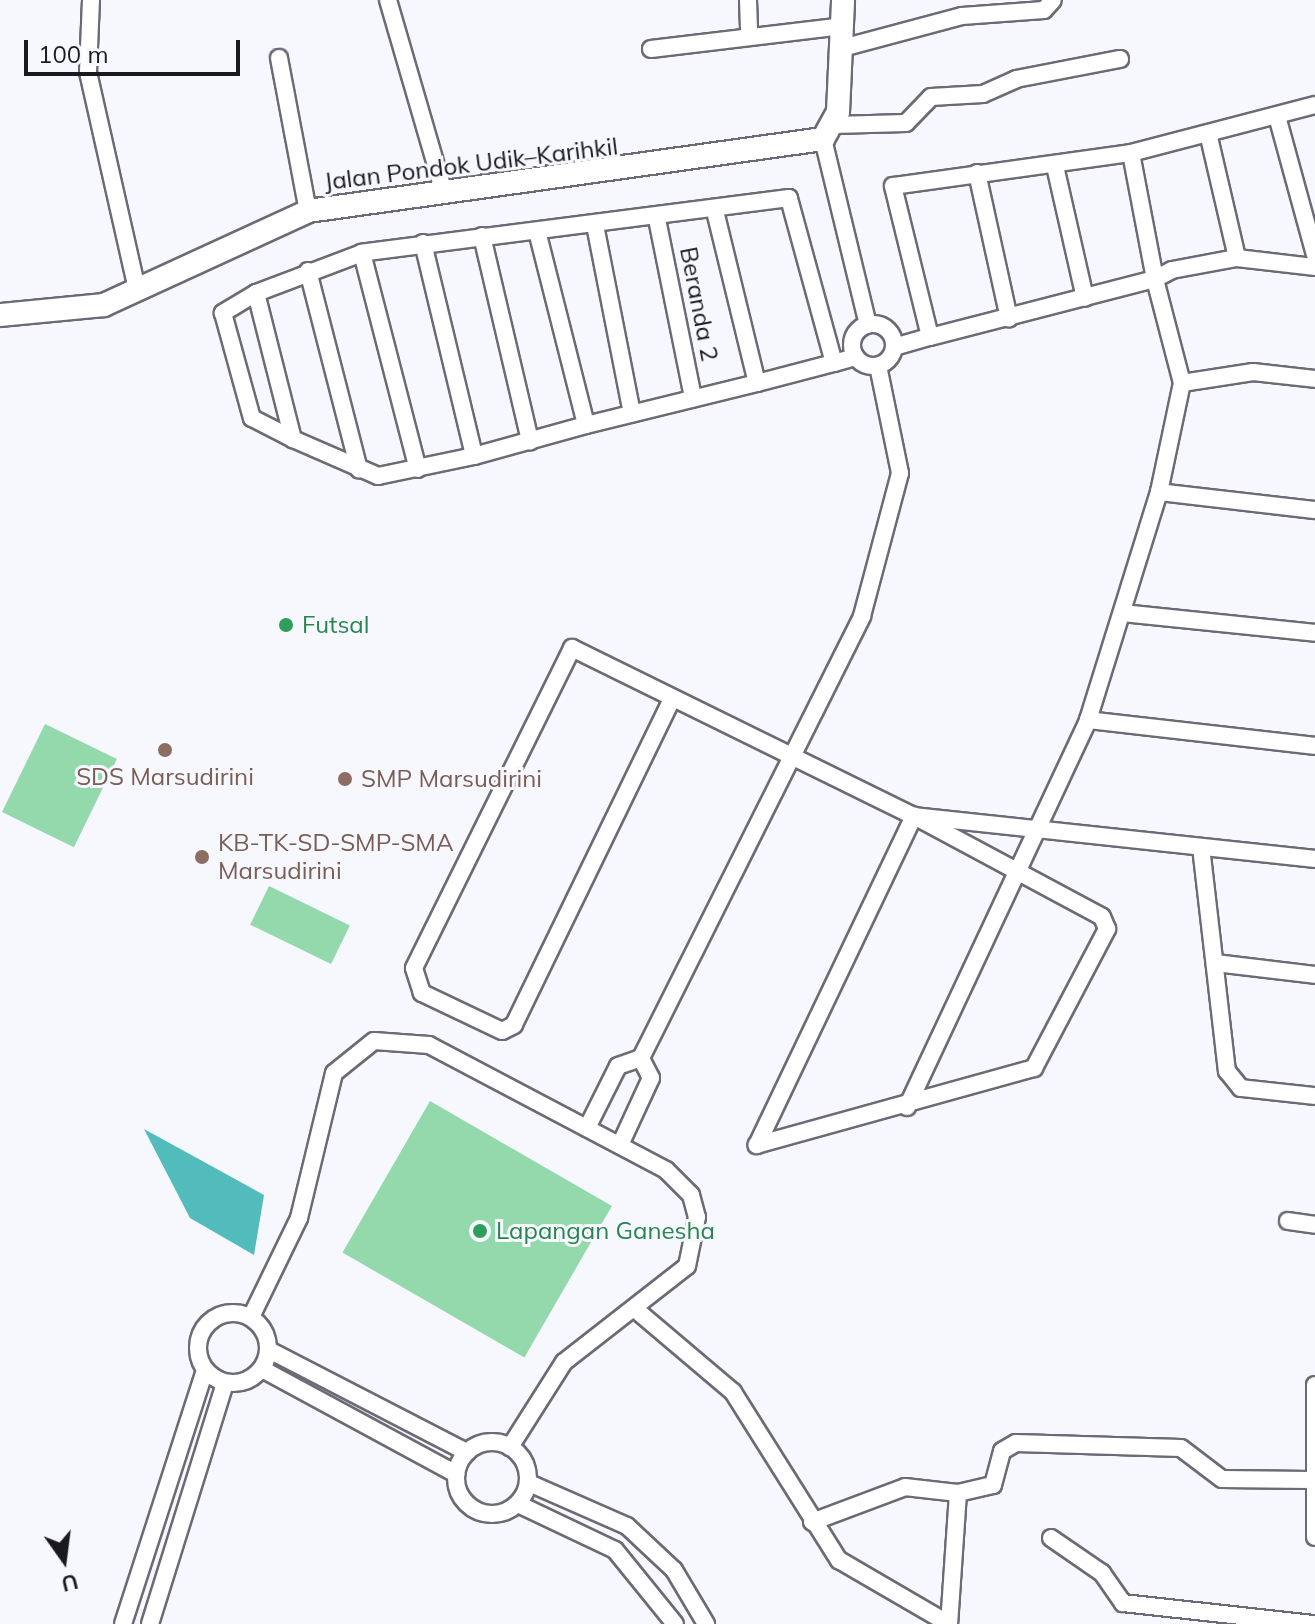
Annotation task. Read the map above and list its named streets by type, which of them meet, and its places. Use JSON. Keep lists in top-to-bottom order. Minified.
{"streets":{"street":["Jalan Pondok Udik–Karihkil","Beranda 2"]},"places":["Futsal","SDS Marsudirini","SMP Marsudirini","KB-TK-SD-SMP-SMA Marsudirini","Lapangan Ganesha"],"scale_bar":"100 m","north":"bottom"}
